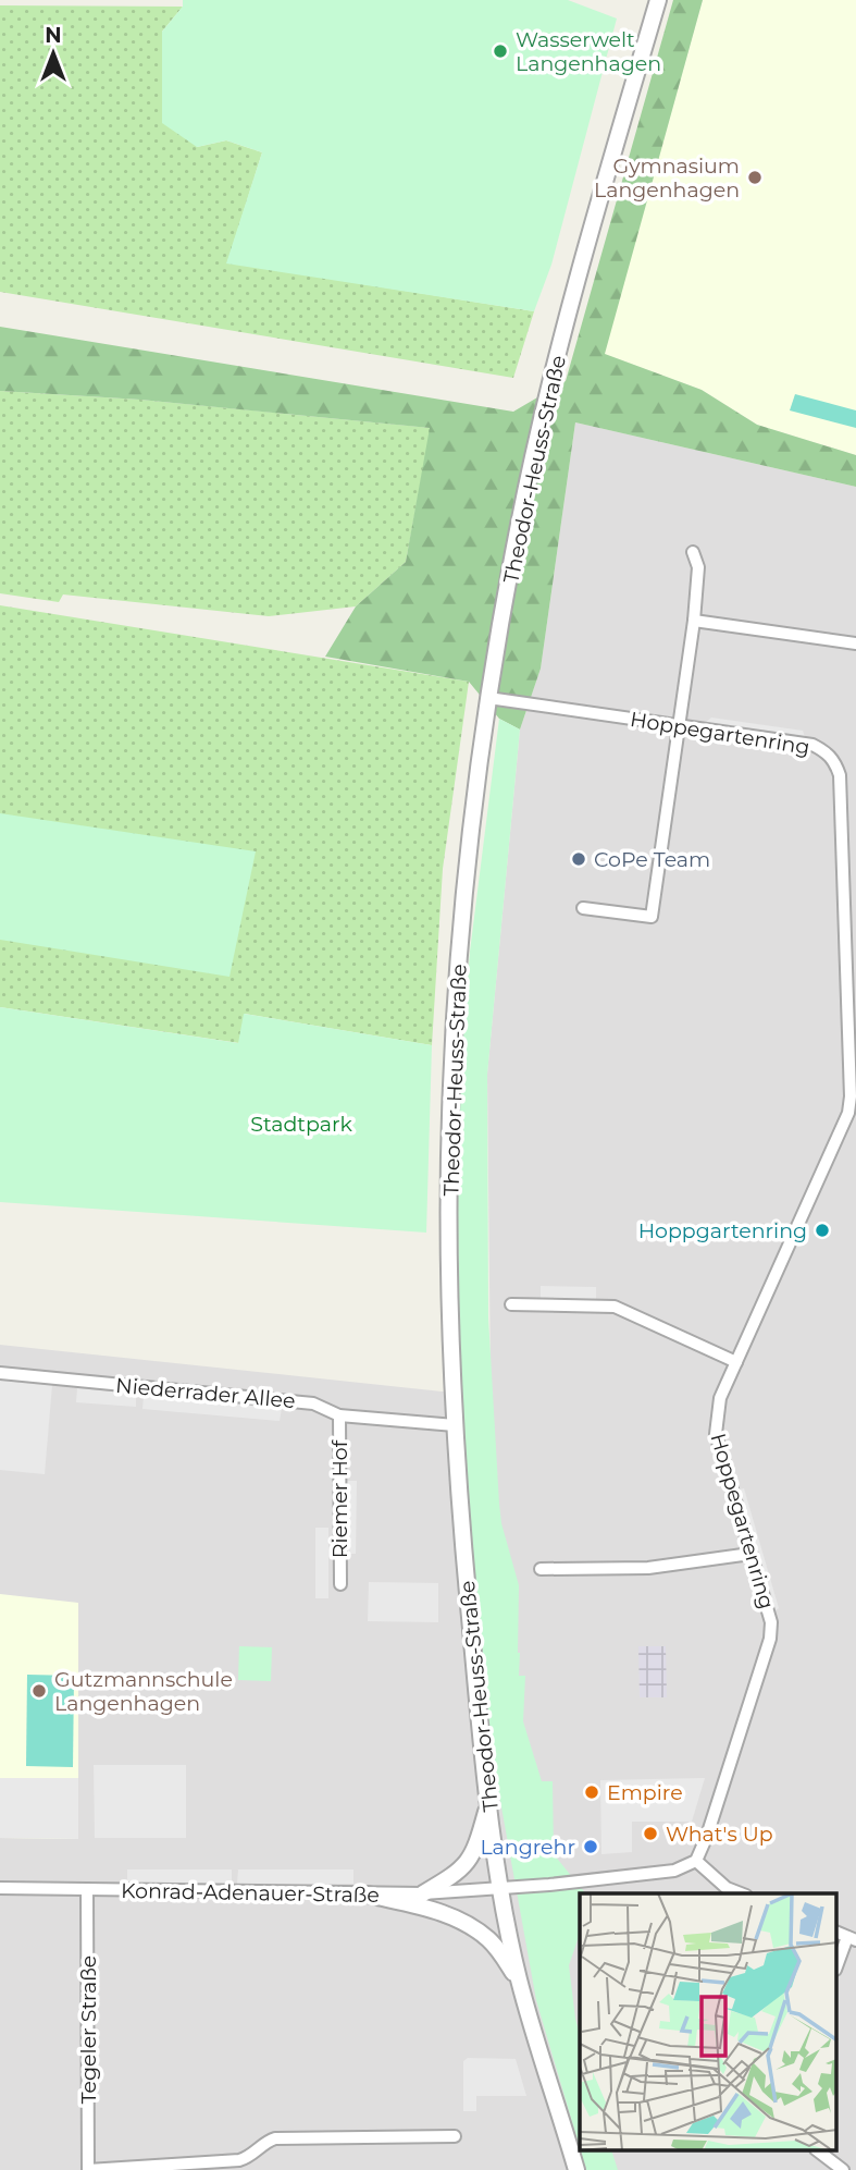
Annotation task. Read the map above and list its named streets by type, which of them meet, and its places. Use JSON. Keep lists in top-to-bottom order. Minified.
{"streets":{"street":["Theodor-Heuss-Straße","Hoppegartenring","Niederrader Allee","Riemer Hof","Konrad-Adenauer-Straße","Tegeler Straße"]},"crossings":[["Theodor-Heuss-Straße","Hoppegartenring"],["Theodor-Heuss-Straße","Niederrader Allee"],["Theodor-Heuss-Straße","Konrad-Adenauer-Straße"],["Niederrader Allee","Riemer Hof"],["Konrad-Adenauer-Straße","Tegeler Straße"]],"parks":["Stadtpark"],"places":["Wasserwelt Langenhagen","Gymnasium Langenhagen","CoPe Team","Hoppgartenring","Gutzmannschule Langenhagen","Empire","What's Up","Langrehr"],"north":"top"}
